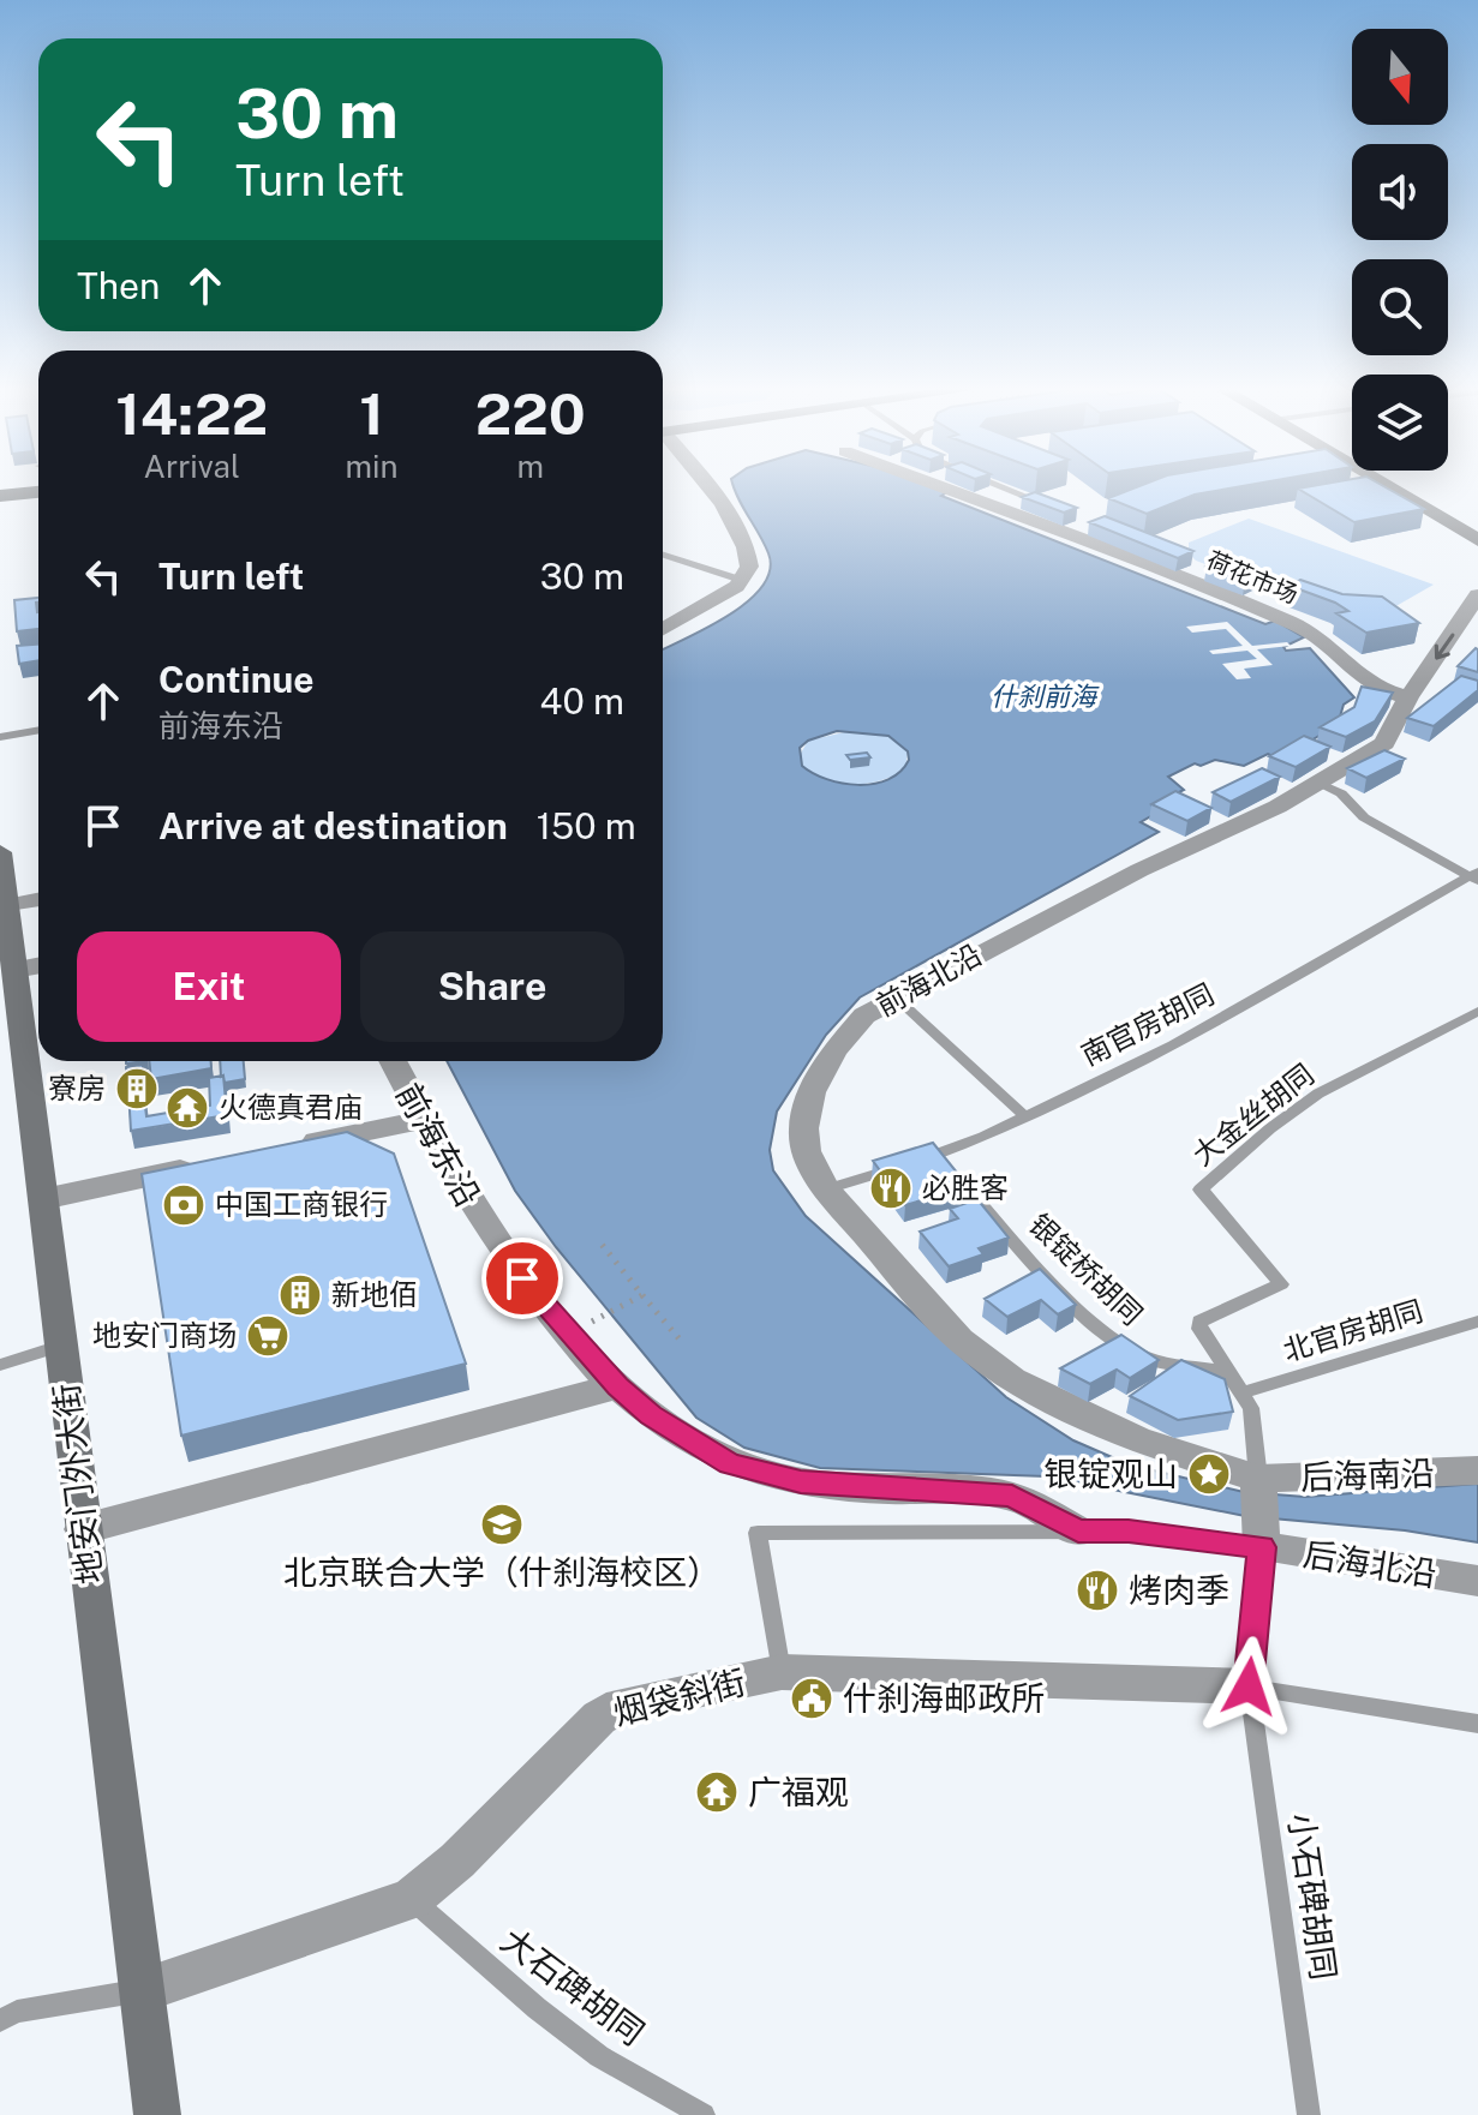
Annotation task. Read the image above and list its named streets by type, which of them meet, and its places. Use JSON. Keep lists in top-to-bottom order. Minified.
{"streets":{"main road":["地安门外大街"],"street":["荷花市场","前海北沿","前海东沿","后海南沿","后海北沿","烟袋斜街"],"lane":["南官房胡同","大金丝胡同","银锭桥胡同","北官房胡同","小石碑胡同","大石碑胡同"]},"crossings":[["荷花市场","前海北沿"],["前海北沿","南官房胡同"],["前海北沿","后海南沿"],["南官房胡同","银锭桥胡同"],["大金丝胡同","银锭桥胡同"],["地安门外大街","烟袋斜街"],["后海北沿","小石碑胡同"],["烟袋斜街","小石碑胡同"],["烟袋斜街","大石碑胡同"]],"water":["什刹前海"],"places":{"building":["寮房","新地佰"],"temple":["火德真君庙","广福观"],"restaurant":["必胜客","烤肉季"],"bank":["中国工商银行"],"supermarket":["地安门商场"],"place":["银锭观山"],"school or university":["北京联合大学（什刹海校区）"],"public building":["什刹海邮政所"]},"north":"bottom","page":{"turn":["30 m","Turn left"],"then":"Then","eta":["14:22","Arrival","1","min","220","m"],"list":[{"name":"Turn left","value":"30 m"},{"name":"Continue","note":"前海东沿","value":"40 m"},{"name":"Arrive at destination","value":"150 m"}],"buttons":["Exit","Share"]}}
